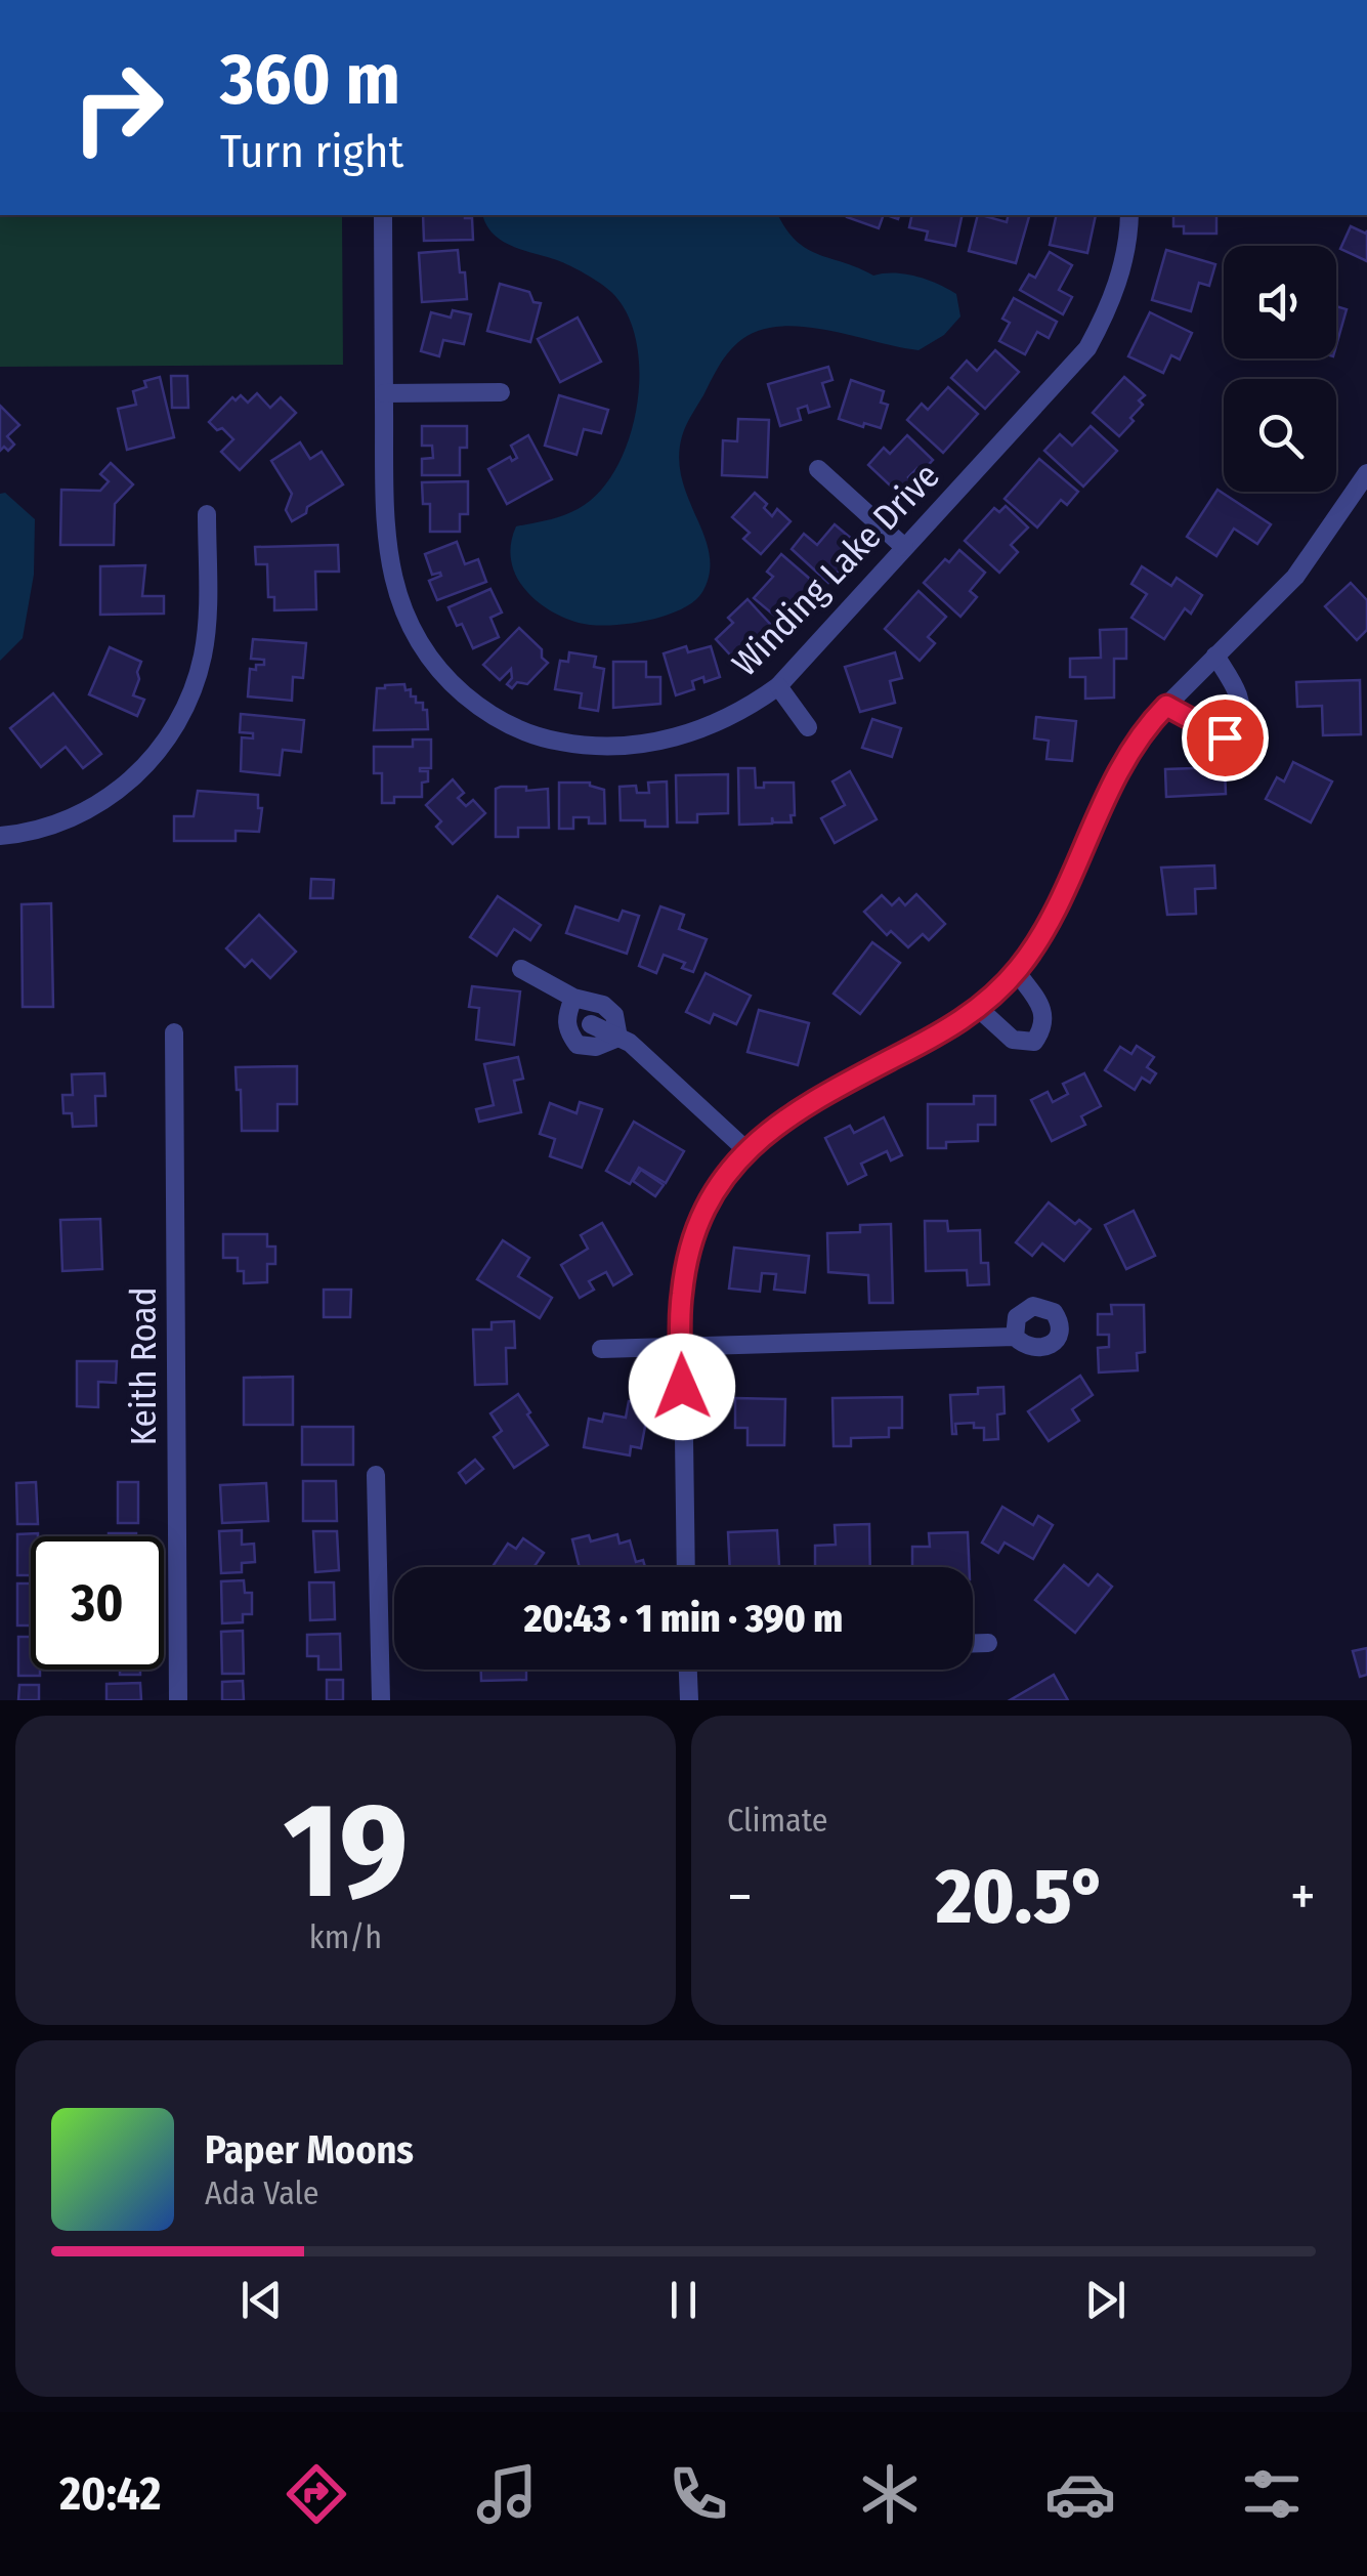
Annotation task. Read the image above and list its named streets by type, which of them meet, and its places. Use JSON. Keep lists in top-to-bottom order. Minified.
{"streets":{"street":["Winding Lake Drive","Keith Road"]},"page":{"turn":["360 m","Turn right"],"limit":"30","trip":"20:43 · 1 min · 390 m","tile":[["19","km/h"],"Climate"],"heat":["−","20.5°","+"],"song":["Paper Moons","Ada Vale"],"tabs":"20:42"}}
